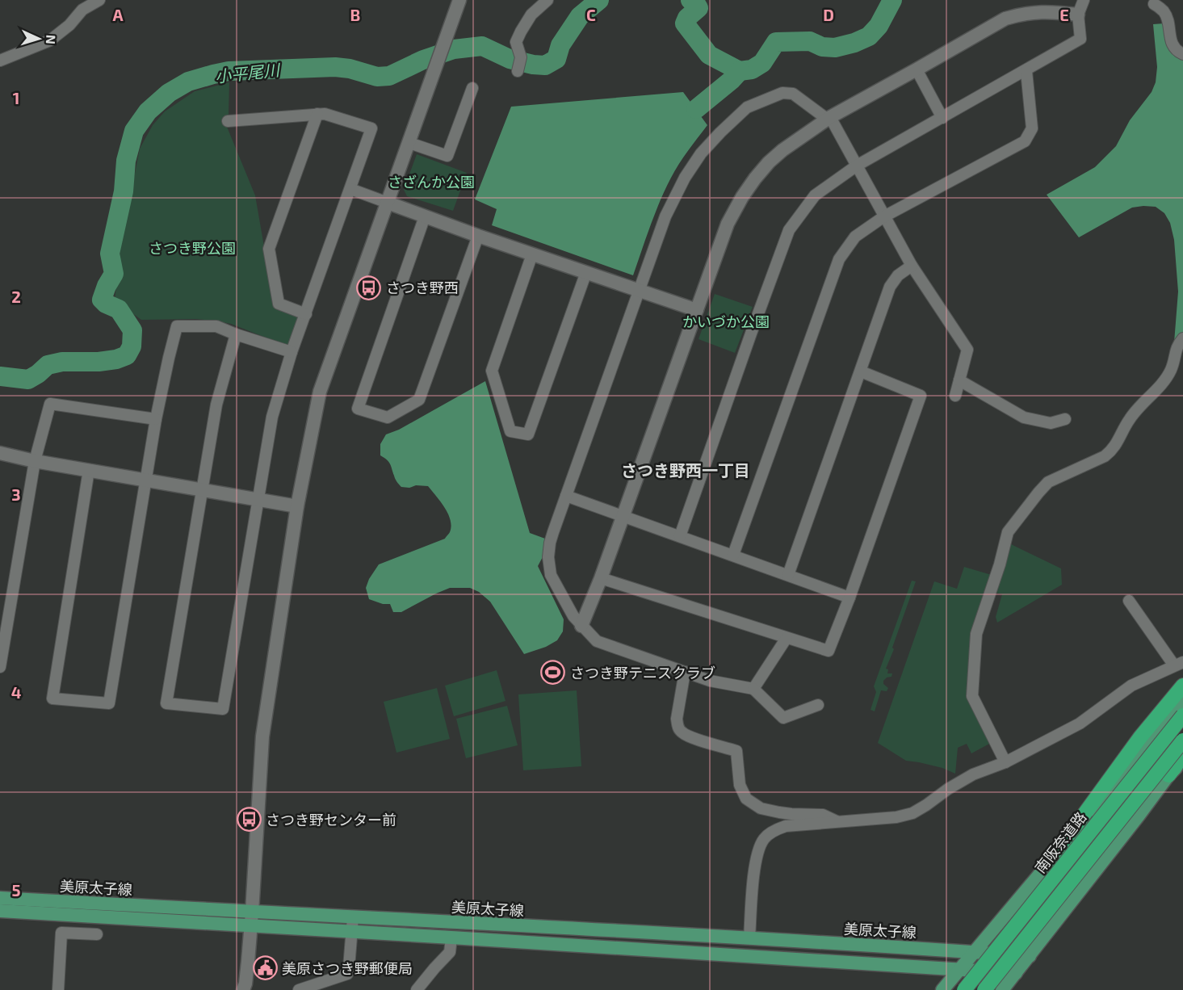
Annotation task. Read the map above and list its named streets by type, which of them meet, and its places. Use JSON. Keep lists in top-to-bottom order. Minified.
{"streets":{"highway":["南阪奈道路"],"main road":["美原太子線"]},"districts":["さつき野西一丁目"],"water":["小平尾川"],"parks":["さざんか公園","さつき野公園","かいづか公園"],"places":{"bus stop":["さつき野西","さつき野センター前"],"sports":["さつき野テニスクラブ"],"public building":["美原さつき野郵便局"]},"north":"right","grid":{"columns":["A","B","C","D","E"],"rows":["1","2","3","4","5"]}}
